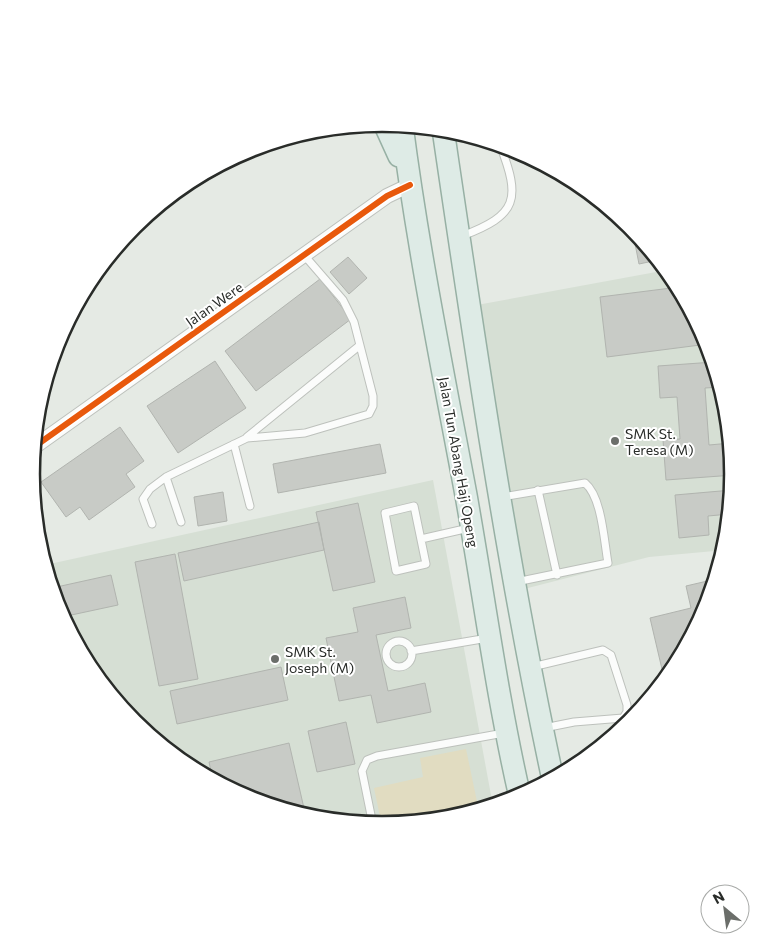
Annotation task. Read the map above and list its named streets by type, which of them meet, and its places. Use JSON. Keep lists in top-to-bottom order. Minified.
{"streets":{"main road":["Jalan Tun Abang Haji Openg"],"street":["Jalan Were"]},"crossings":[["Jalan Were","Jalan Tun Abang Haji Openg"]],"places":["SMK St. Teresa (M)","SMK St. Joseph (M)"],"north":"top left"}
